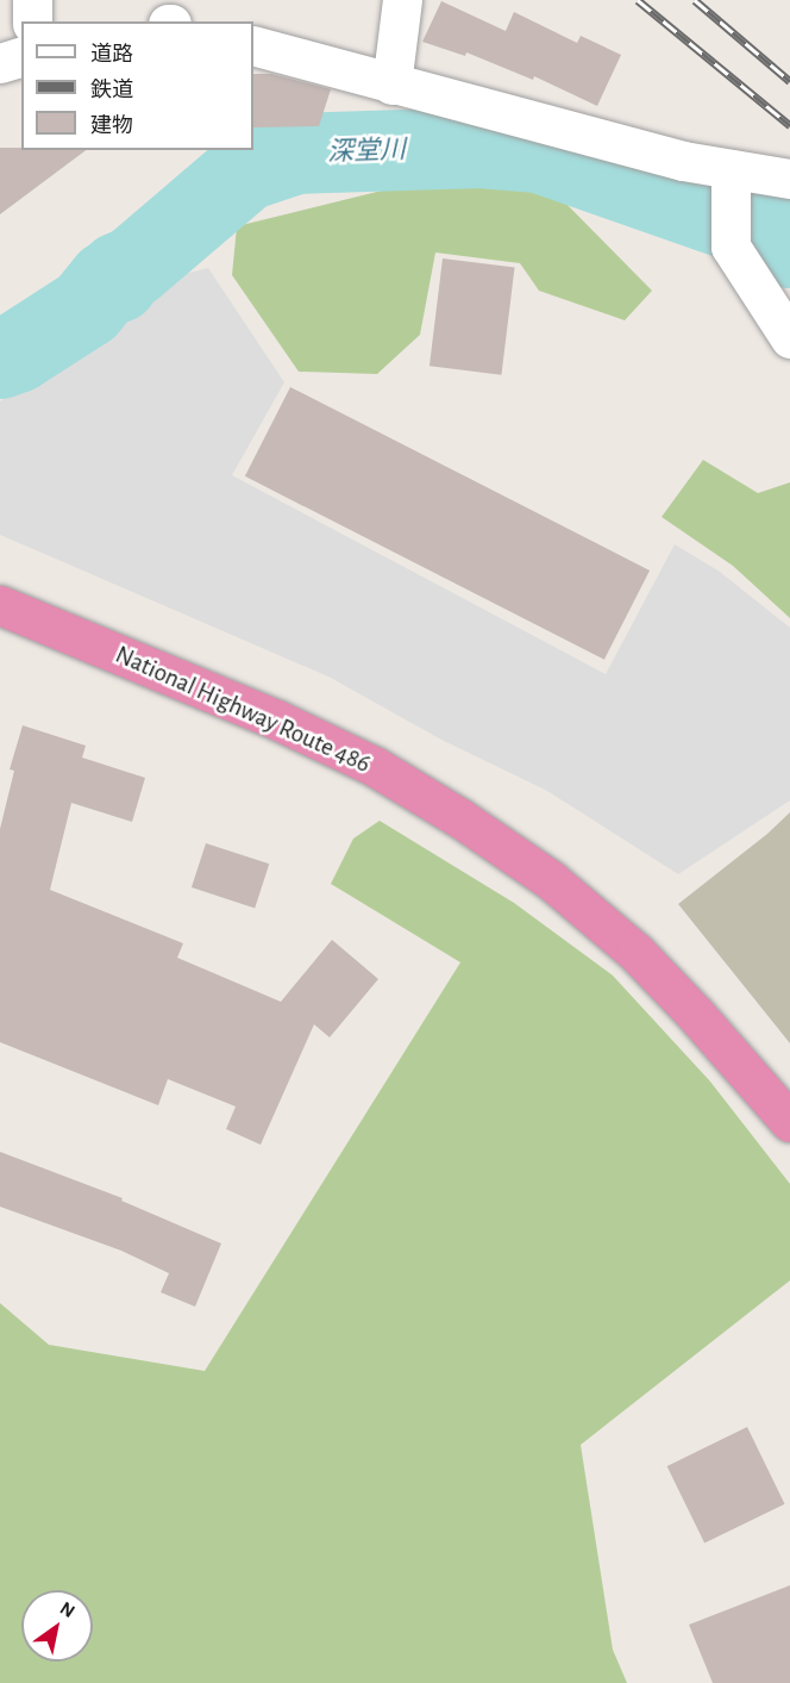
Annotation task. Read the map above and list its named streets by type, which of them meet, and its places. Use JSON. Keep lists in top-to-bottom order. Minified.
{"streets":{"highway":["National Highway Route 486"]},"water":["深堂川"],"legend":["道路","鉄道","建物"],"north":"top right"}
